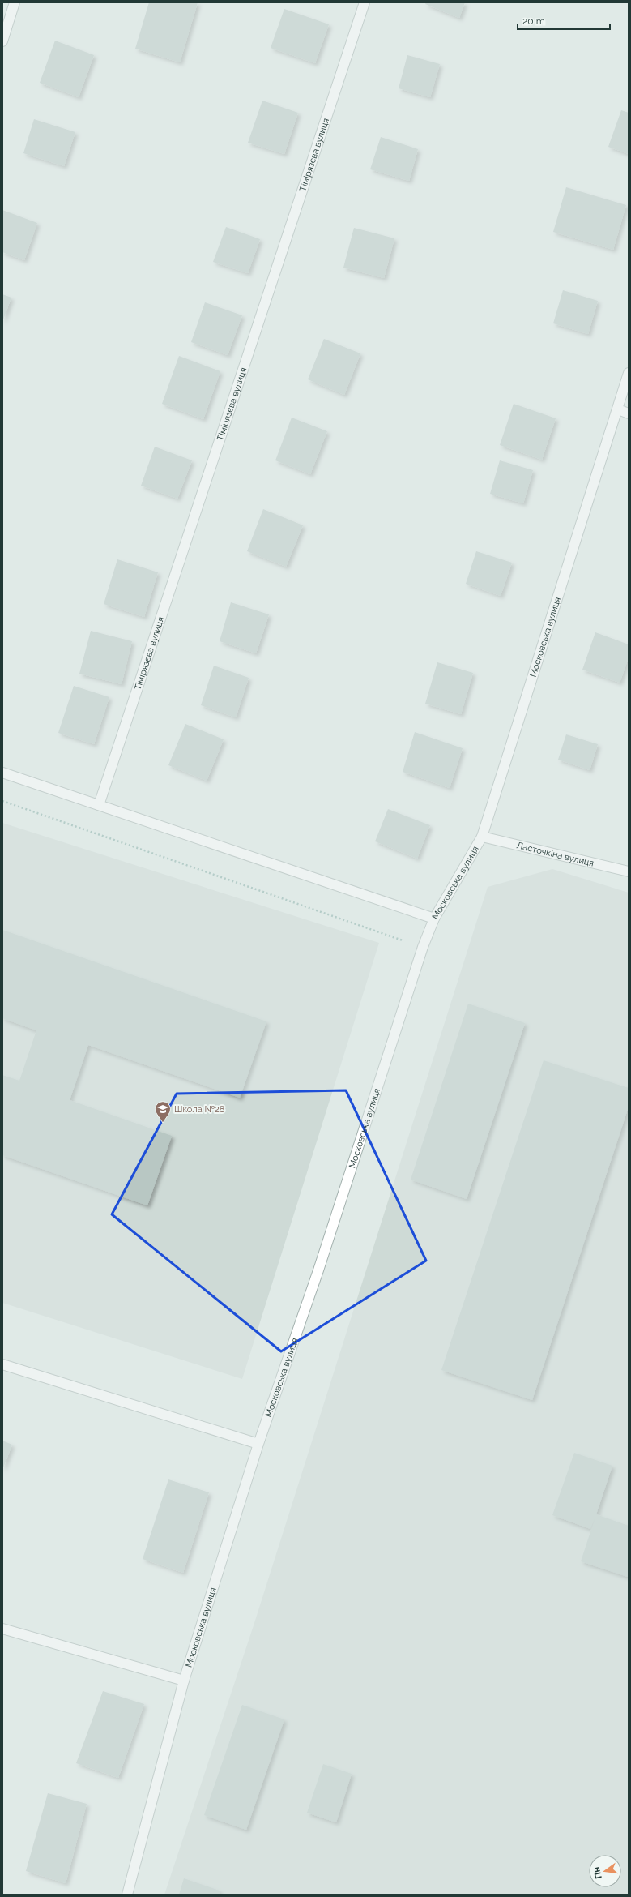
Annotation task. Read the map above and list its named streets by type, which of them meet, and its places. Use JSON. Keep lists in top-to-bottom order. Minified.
{"streets":{"street":["Тімірязєва вулиця","Московська вулиця","Ласточкіна вулиця"]},"crossings":[["Московська вулиця","Ласточкіна вулиця"]],"places":{"school or university":["Школа №28"]},"scale_bar":"20 m","north":"left"}
